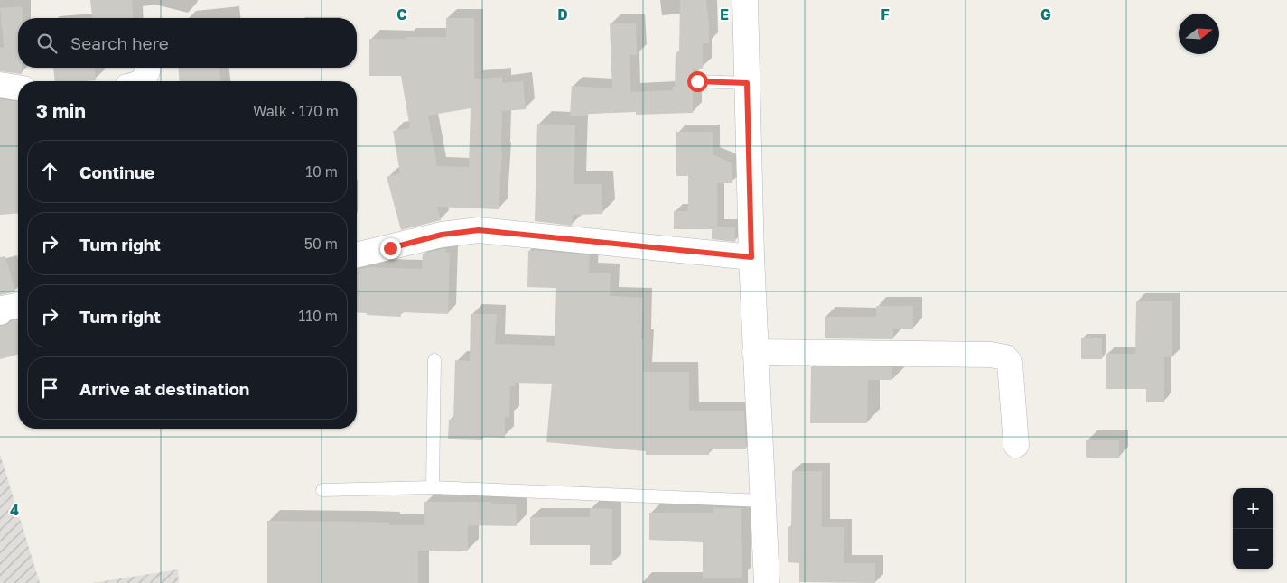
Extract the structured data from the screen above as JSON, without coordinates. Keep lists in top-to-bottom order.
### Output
{
  "north": "right",
  "page": {
    "search": "Search here",
    "heading": ["3 min", "Walk · 170 m"],
    "list": [
      ["Continue", "10 m"],
      ["Turn right", "50 m"],
      ["Turn right", "110 m"],
      "Arrive at destination"
    ],
    "map_buttons": ["+", "−"]
  },
  "grid": {
    "columns": [
      "C",
      "D",
      "E",
      "F",
      "G"
    ],
    "rows": ["4"]
  }
}
